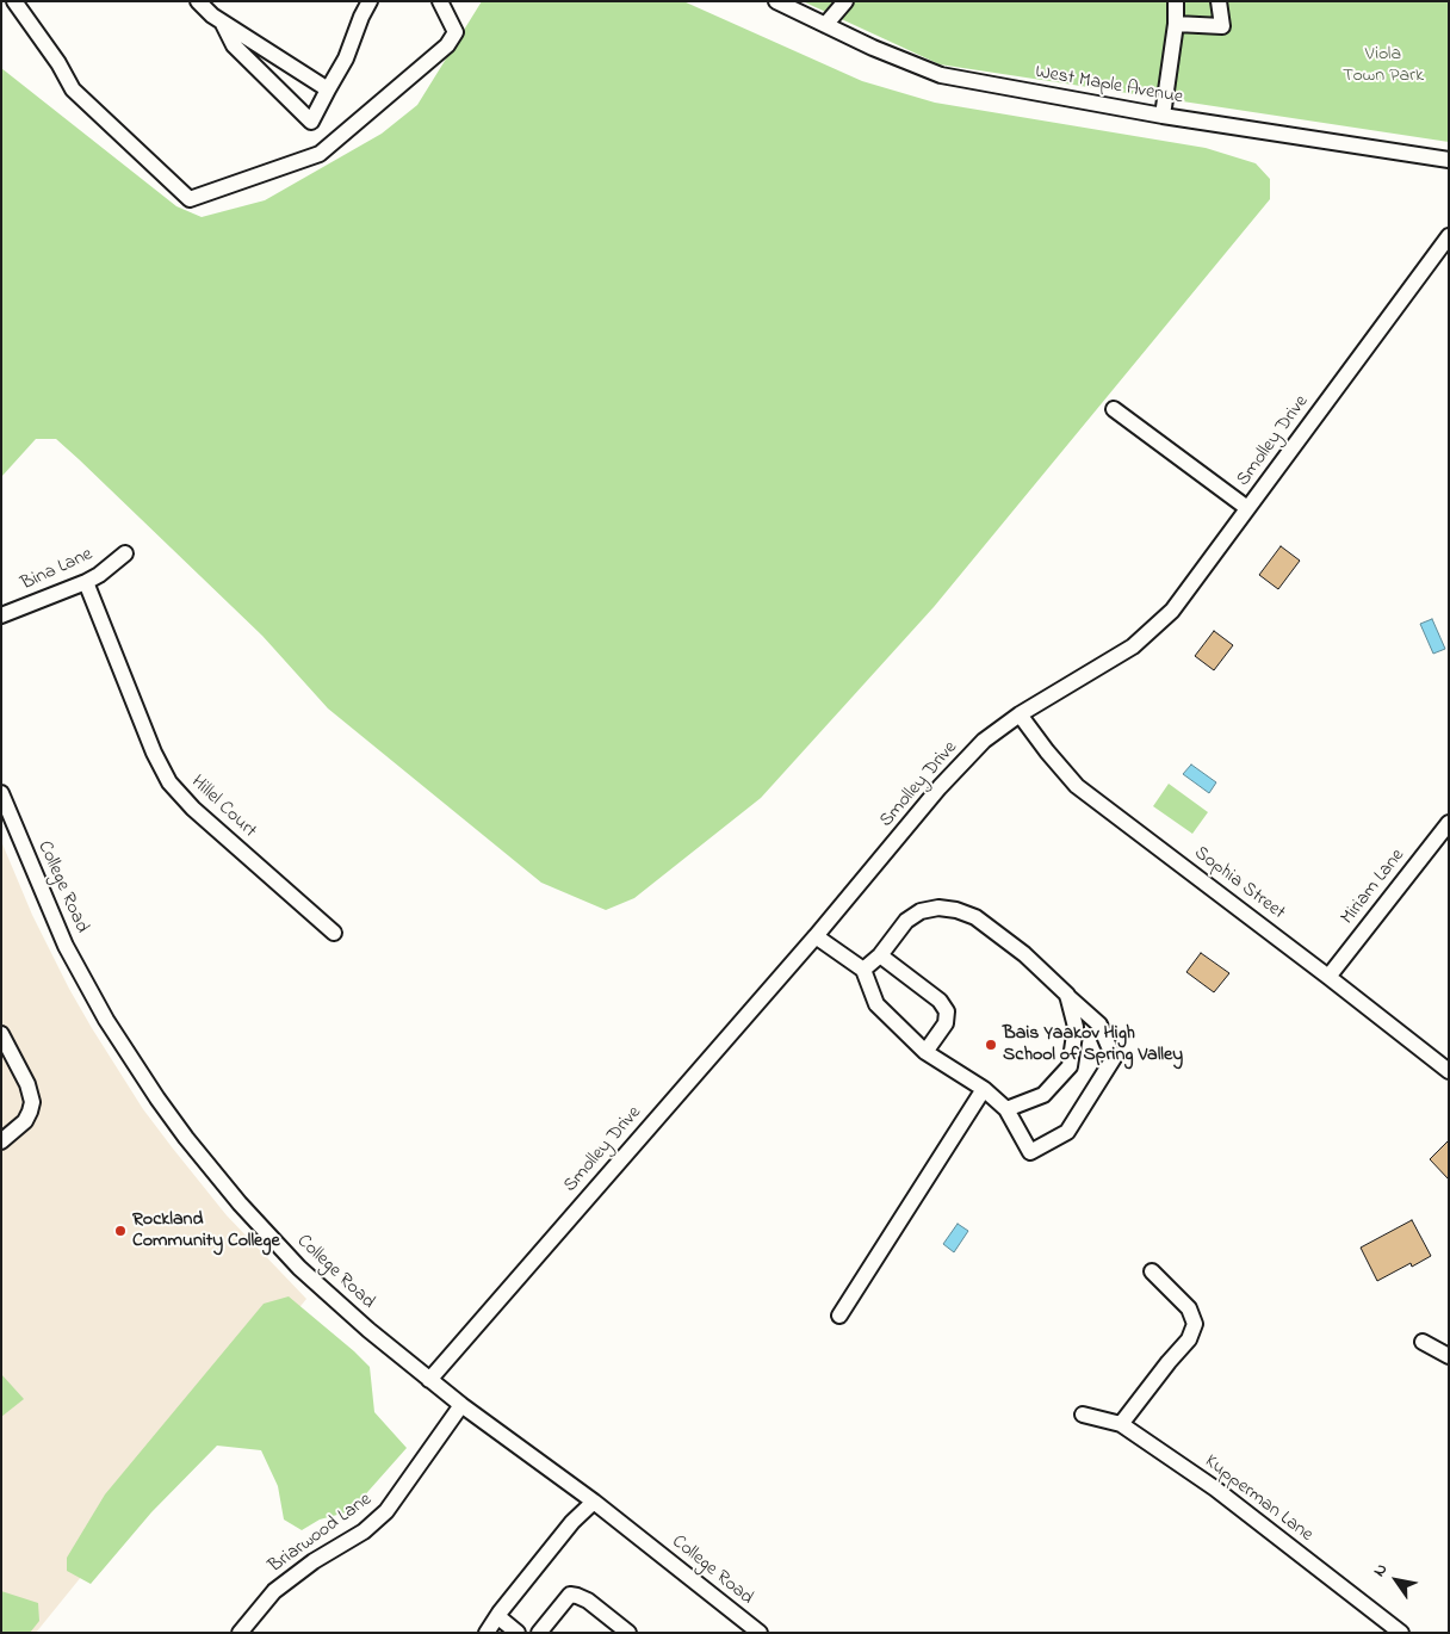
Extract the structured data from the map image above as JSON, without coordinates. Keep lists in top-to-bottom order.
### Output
{
  "streets": {
    "street": [
      "West Maple Avenue",
      "Smolley Drive",
      "Bina Lane",
      "Hillel Court",
      "Sophia Street",
      "College Road",
      "Miriam Lane",
      "Kupperman Lane",
      "Briarwood Lane"
    ]
  },
  "crossings": [
    ["Smolley Drive", "Sophia Street"],
    ["Smolley Drive", "College Road"],
    ["Bina Lane", "Hillel Court"],
    ["Sophia Street", "Miriam Lane"],
    ["College Road", "Briarwood Lane"]
  ],
  "parks": ["Viola Town Park"],
  "places": ["Bais Yaakov High School of Spring Valley", "Rockland Community College"],
  "north": "top left"
}
